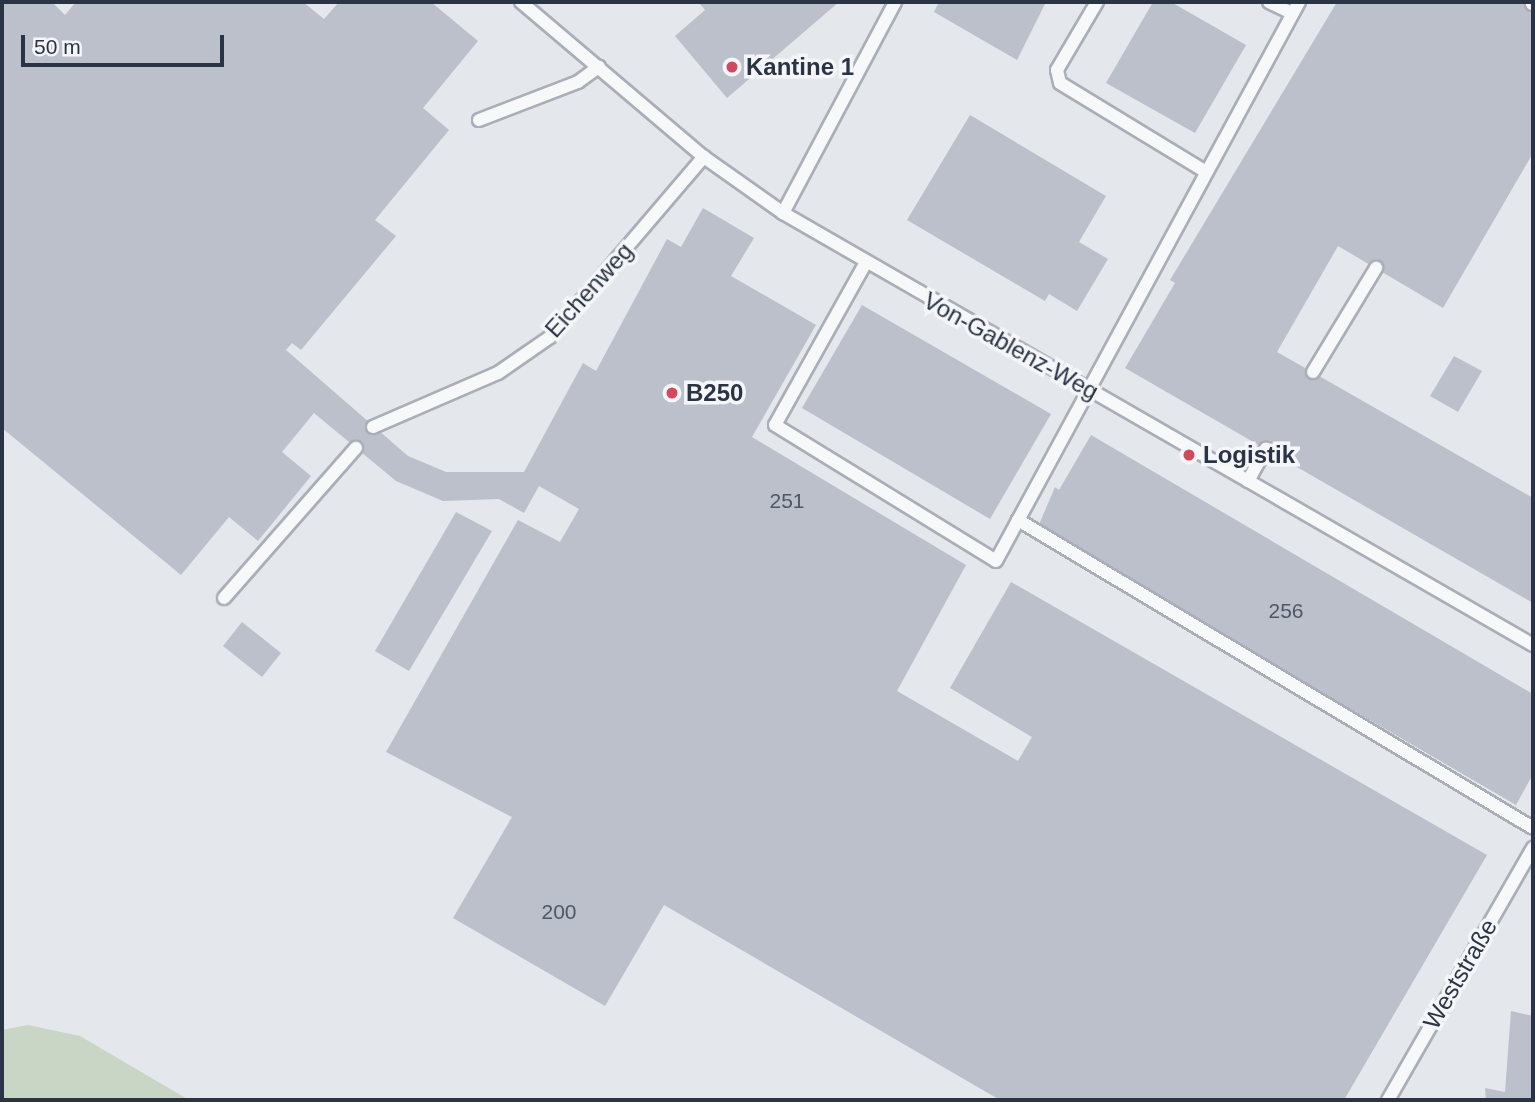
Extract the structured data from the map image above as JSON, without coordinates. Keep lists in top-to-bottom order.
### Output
{
  "streets": {
    "lane": ["Eichenweg", "Von-Gablenz-Weg", "Weststraße"]
  },
  "crossings": [
    ["Eichenweg", "Von-Gablenz-Weg"]
  ],
  "places": ["Kantine 1", "B250", "Logistik"],
  "house_numbers": ["251", "256", "200"],
  "scale_bar": "50 m"
}
